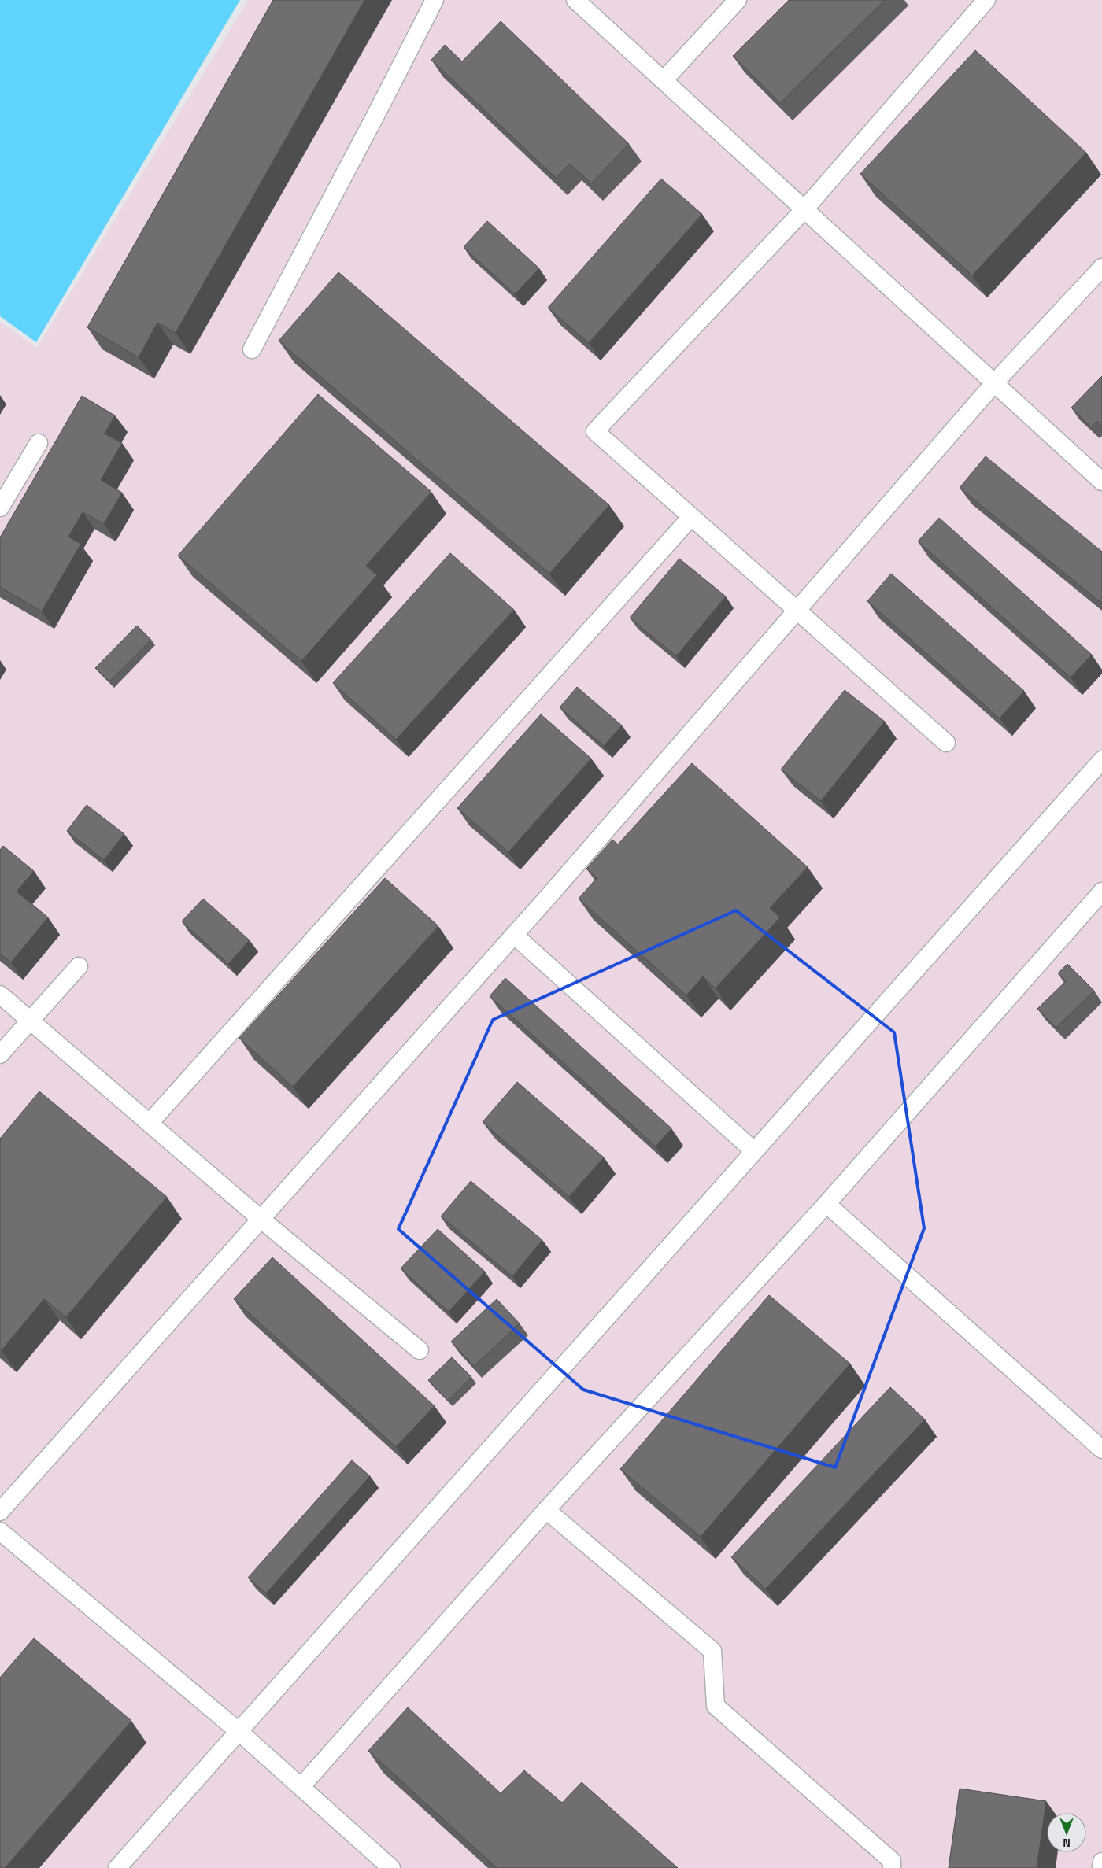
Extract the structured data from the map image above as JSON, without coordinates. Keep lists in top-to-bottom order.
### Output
{
  "north": "bottom"
}
